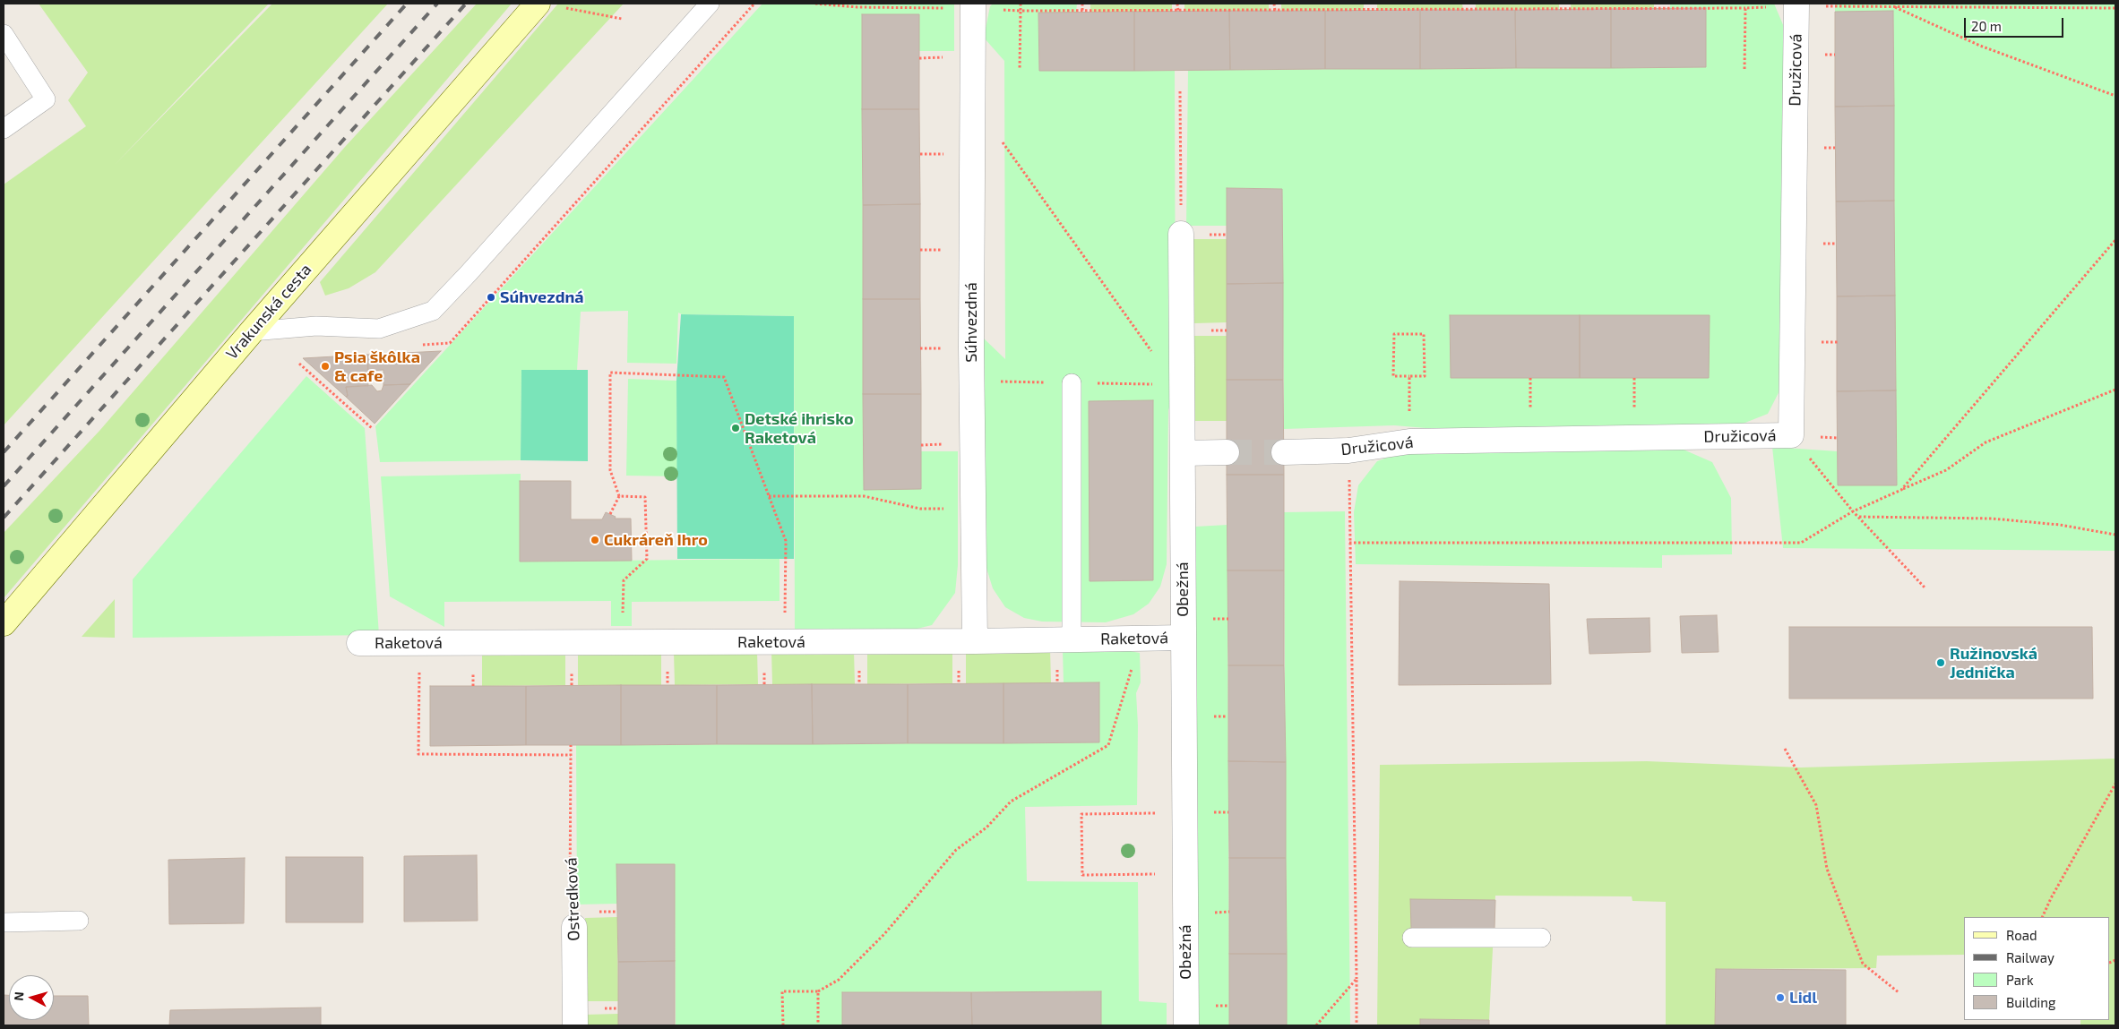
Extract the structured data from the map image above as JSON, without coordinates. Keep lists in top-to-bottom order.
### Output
{
  "streets": {
    "main road": ["Vrakunská cesta"],
    "street": [
      "Družicová",
      "Súhvezdná",
      "Obežná",
      "Raketová",
      "Ostredková"
    ]
  },
  "crossings": [
    ["Súhvezdná", "Raketová"],
    ["Obežná", "Raketová"]
  ],
  "places": [
    "Súhvezdná",
    "Psia škôlka & cafe",
    "Detské ihrisko Raketová",
    "Cukráreň Ihro",
    "Ružinovská Jednička",
    "Lidl"
  ],
  "legend": [
    "Road",
    "Railway",
    "Park",
    "Building"
  ],
  "scale_bar": "20 m",
  "north": "left"
}
